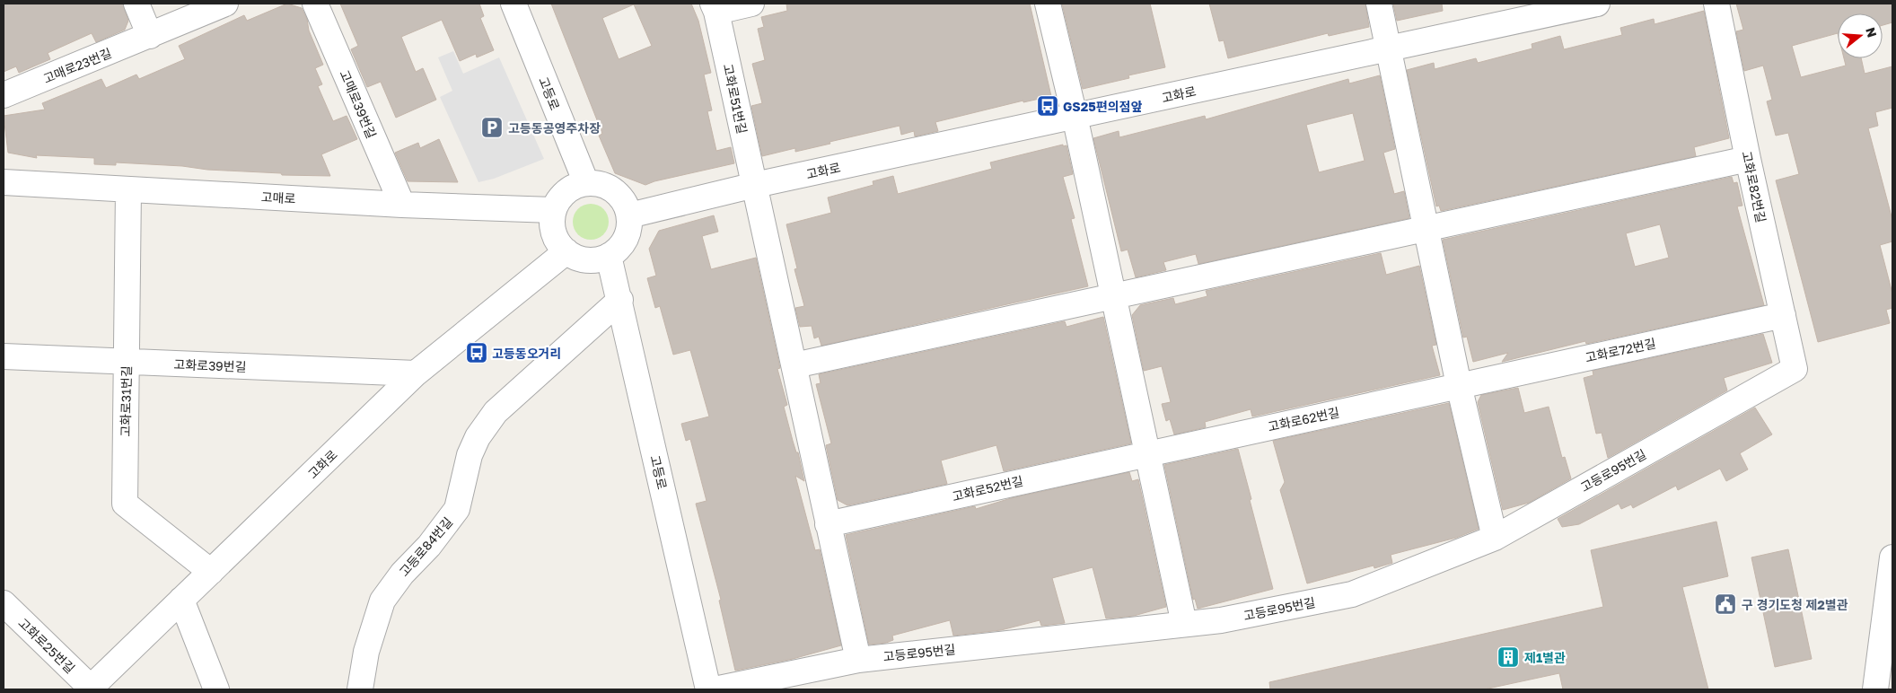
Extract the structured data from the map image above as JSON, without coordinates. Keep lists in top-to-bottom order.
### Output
{
  "streets": {
    "street": [
      "고매로23번길",
      "고등로",
      "고화로",
      "고화로51번길",
      "고매로39번길",
      "고화로82번길",
      "고매로",
      "고화로72번길",
      "고화로39번길",
      "고화로31번길",
      "고화로62번길",
      "고등로95번길",
      "고화로52번길",
      "고등로84번길",
      "고화로25번길"
    ]
  },
  "crossings": [
    ["고등로", "고화로"],
    ["고등로", "고매로"],
    ["고등로", "고등로84번길"],
    ["고화로", "고화로51번길"],
    ["고화로", "고매로"],
    ["고화로", "고화로39번길"],
    ["고화로", "고화로31번길"],
    ["고화로", "고화로25번길"],
    ["고매로39번길", "고매로"],
    ["고화로82번길", "고화로72번길"],
    ["고화로82번길", "고등로95번길"],
    ["고매로", "고화로31번길"],
    ["고화로72번길", "고화로62번길"],
    ["고화로39번길", "고화로31번길"],
    ["고화로62번길", "고화로52번길"]
  ],
  "places": {
    "bus stop": ["GS25편의점앞", "고등동오거리"],
    "parking": ["고등동공영주차장"],
    "public building": ["구 경기도청 제2별관"],
    "building": ["제1별관"]
  },
  "north": "right"
}
